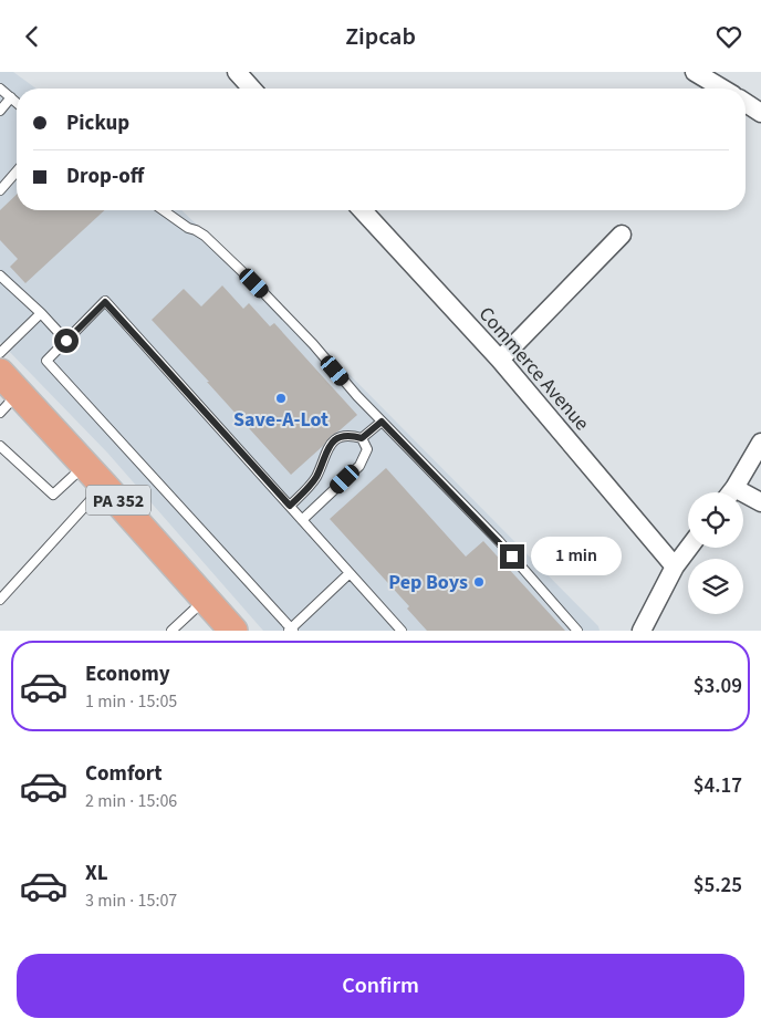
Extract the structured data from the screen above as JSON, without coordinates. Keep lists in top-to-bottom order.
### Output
{
  "streets": {
    "main road": ["PA 352"],
    "street": ["Commerce Avenue"]
  },
  "places": ["Save-A-Lot", "Pep Boys"],
  "page": {
    "header": "Zipcab",
    "banner": ["Pickup", "Drop-off"],
    "bubble": "1 min",
    "list": [
      {
        "name": "Economy",
        "note": "1 min · 15:05",
        "value": "$3.09"
      },
      {
        "name": "Comfort",
        "note": "2 min · 15:06",
        "value": "$4.17"
      },
      {
        "name": "XL",
        "note": "3 min · 15:07",
        "value": "$5.25"
      }
    ],
    "buttons": "Confirm"
  }
}
